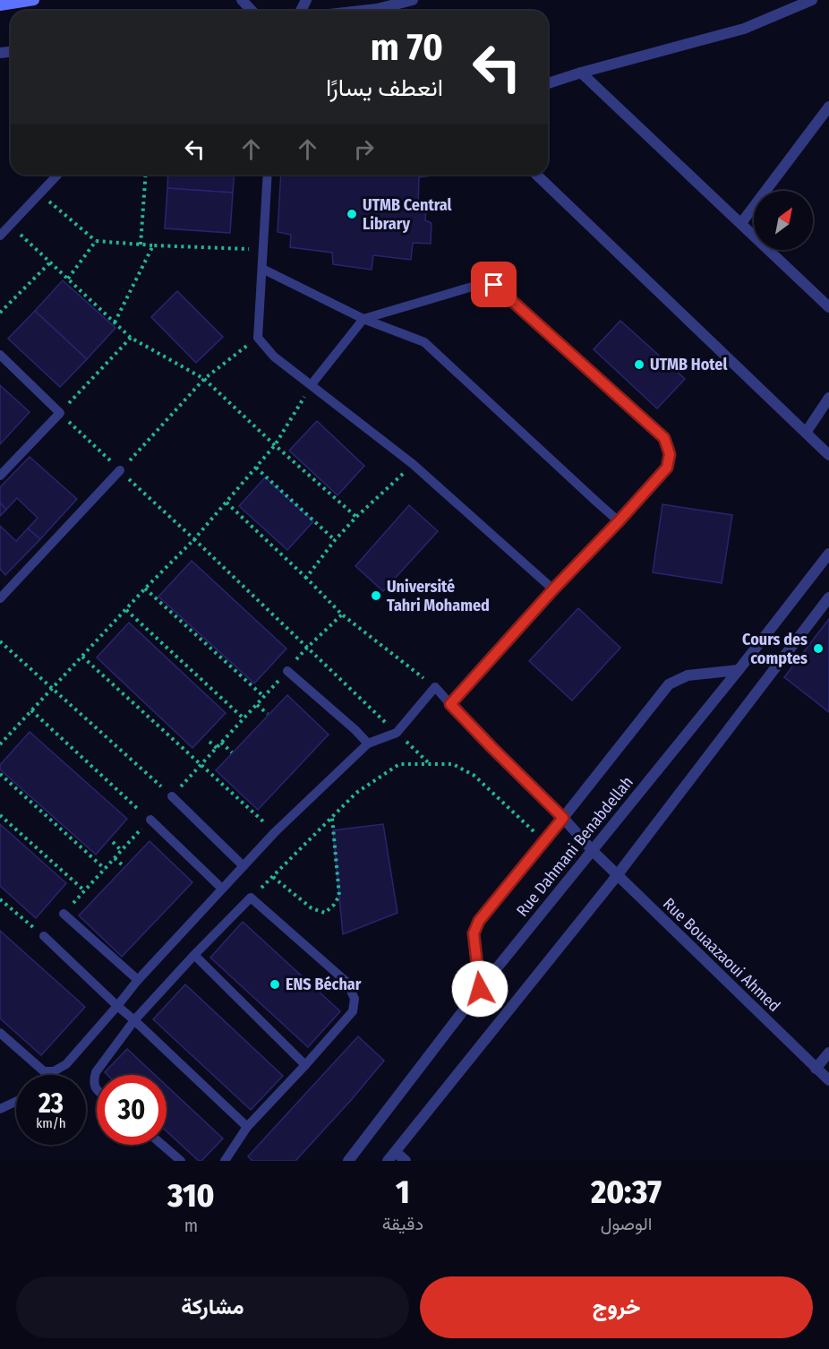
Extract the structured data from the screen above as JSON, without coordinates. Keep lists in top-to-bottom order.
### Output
{
  "streets": {
    "street": ["Rue Dahmani Benabdellah", "Rue Bouaazaoui Ahmed"]
  },
  "crossings": [
    ["Rue Dahmani Benabdellah", "Rue Bouaazaoui Ahmed"]
  ],
  "places": [
    "UTMB Central Library",
    "UTMB Hotel",
    "Université Tahri Mohamed",
    "Cours des comptes",
    "ENS Béchar"
  ],
  "north": "top right",
  "page": {
    "turn": ["70 m", "انعطف يسارًا"],
    "speed": "23 km/h",
    "limit": "30",
    "eta": [
      "20:37",
      "الوصول",
      "1",
      "دقيقة",
      "310",
      "m"
    ],
    "buttons": ["خروج", "مشاركة"]
  }
}
